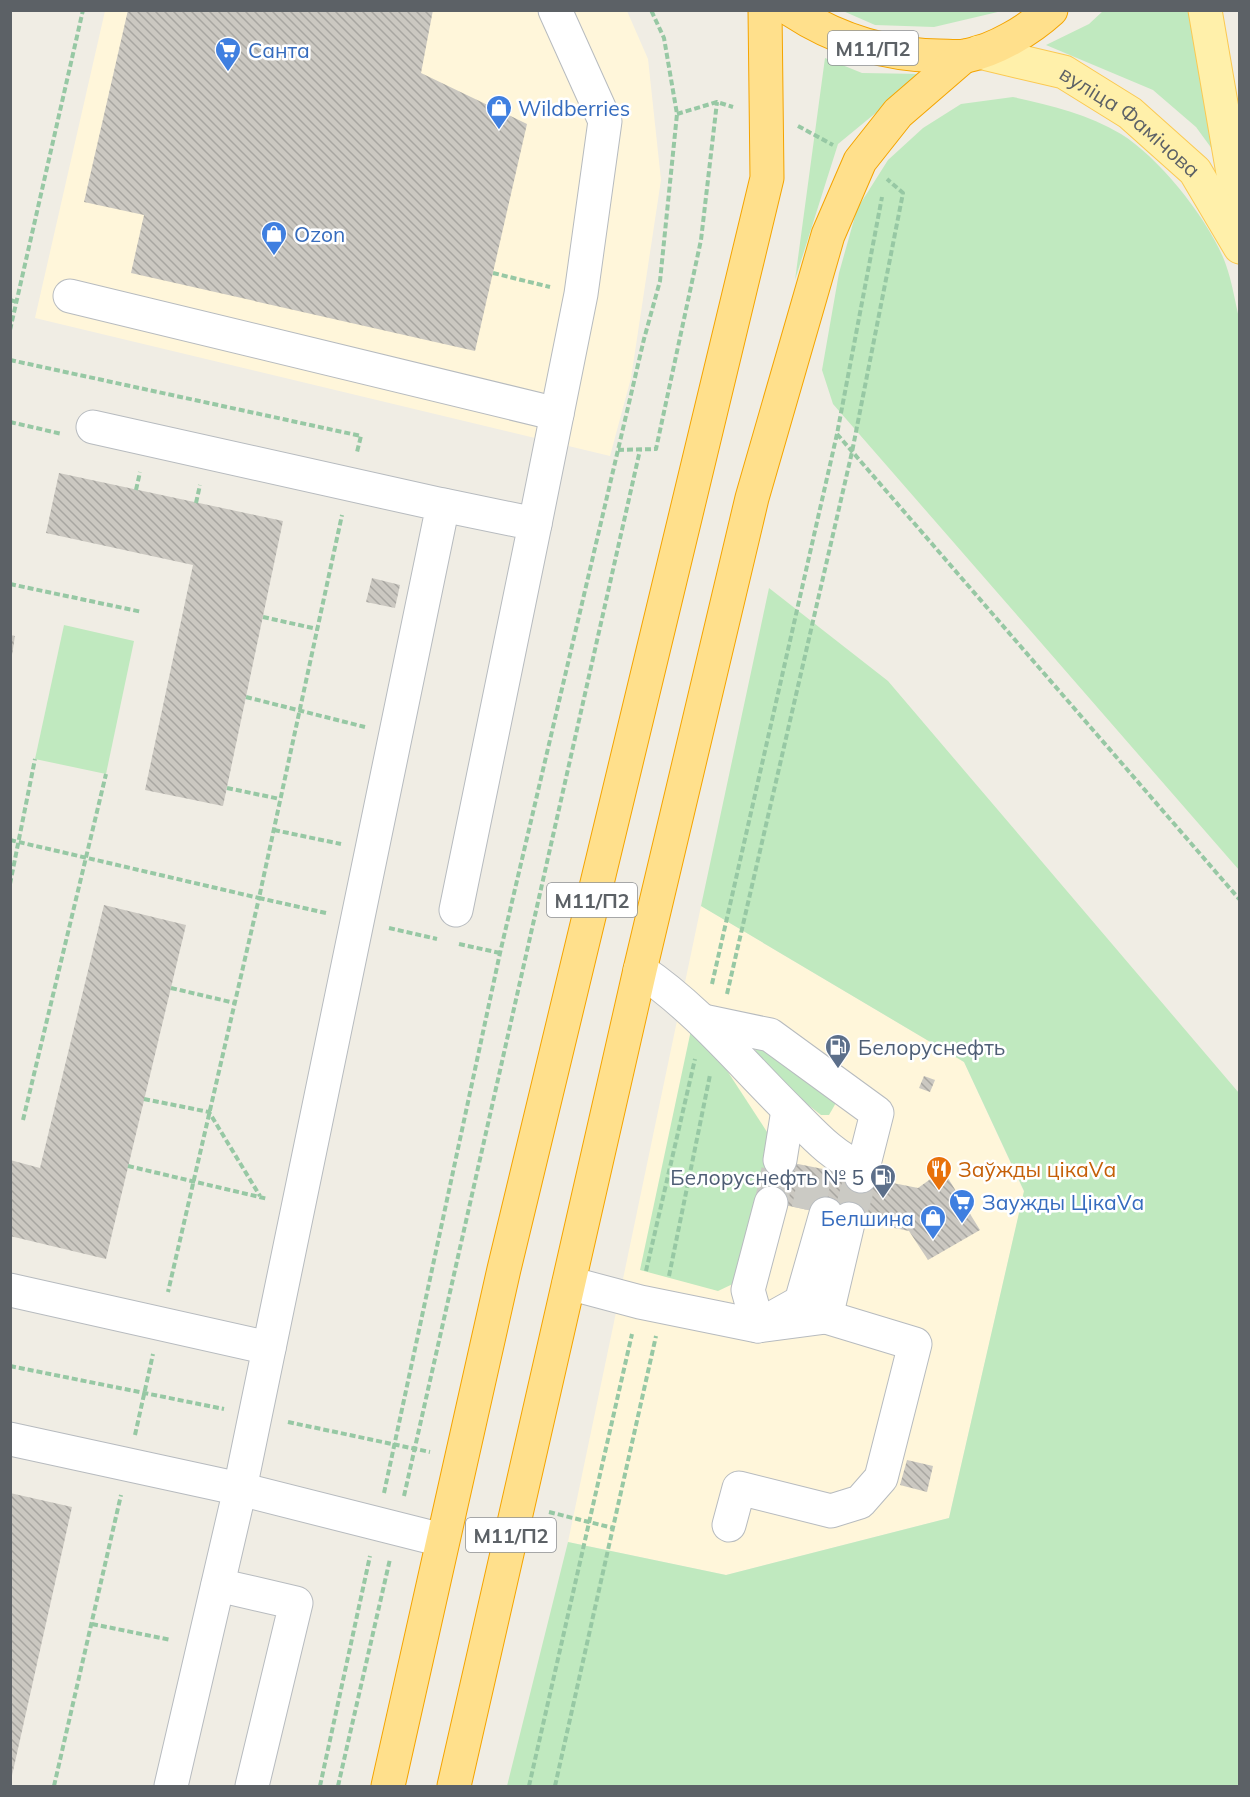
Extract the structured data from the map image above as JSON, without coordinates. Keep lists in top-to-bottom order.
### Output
{
  "streets": {
    "highway": ["М11/П2"],
    "main road": ["вуліца Фамічова"]
  },
  "crossings": [
    ["М11/П2", "вуліца Фамічова"]
  ],
  "places": {
    "supermarket": ["Санта", "Заужды ЦікаVа"],
    "shop": ["Wildberries", "Ozon", "Белшина"],
    "fuel station": ["Белоруснефть", "Белоруснефть № 5"],
    "restaurant": ["Заўжды цікаVа"]
  }
}
